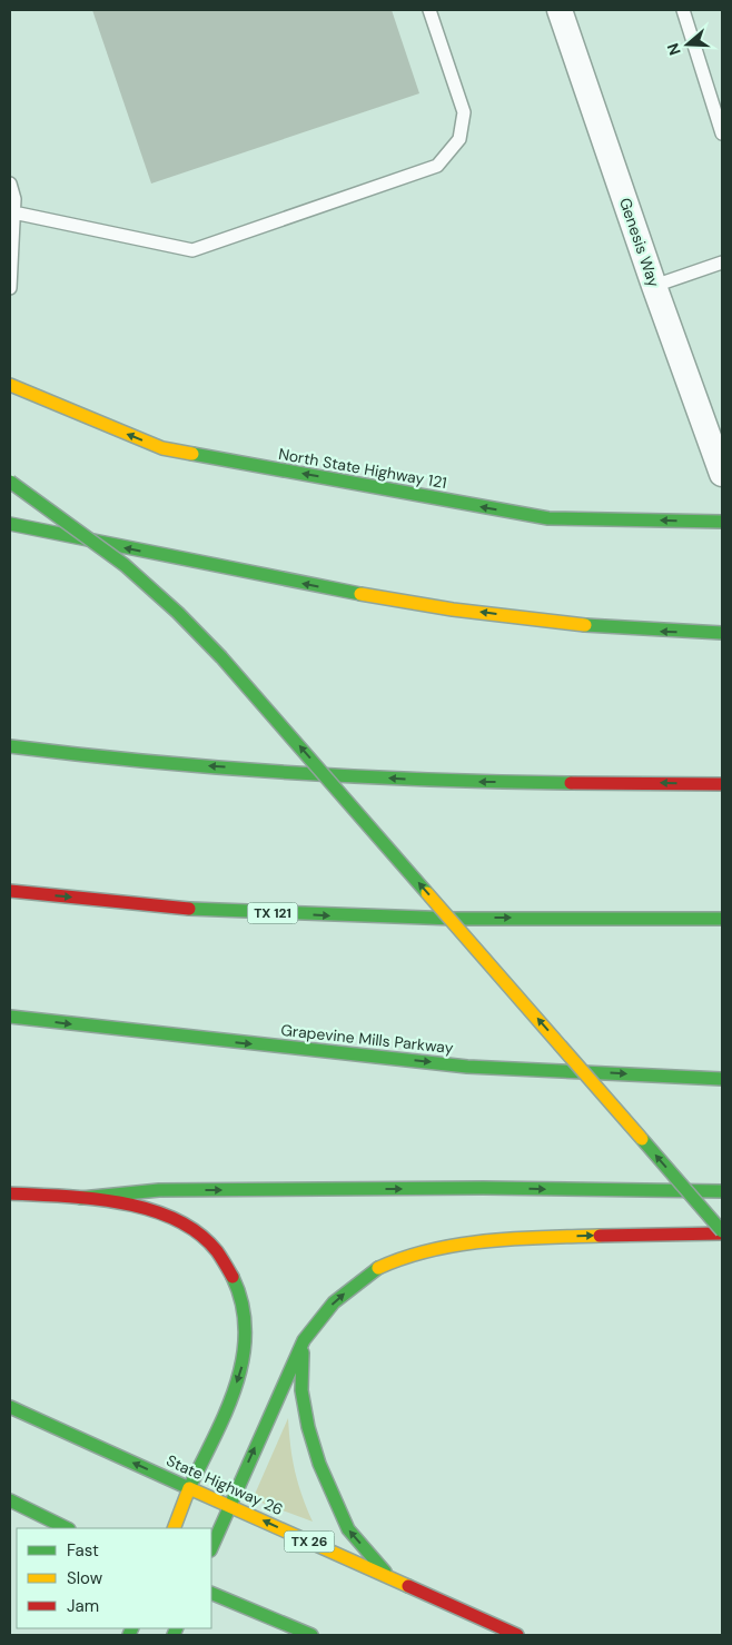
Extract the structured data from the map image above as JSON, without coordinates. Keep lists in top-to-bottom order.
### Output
{
  "streets": {
    "main road": [
      "North State Highway 121",
      "TX 121",
      "Grapevine Mills Parkway",
      "State Highway 26",
      "TX 26"
    ],
    "street": ["Genesis Way"]
  },
  "one_way": ["Grapevine Mills Parkway"],
  "legend": ["Fast", "Slow", "Jam"],
  "north": "left"
}
